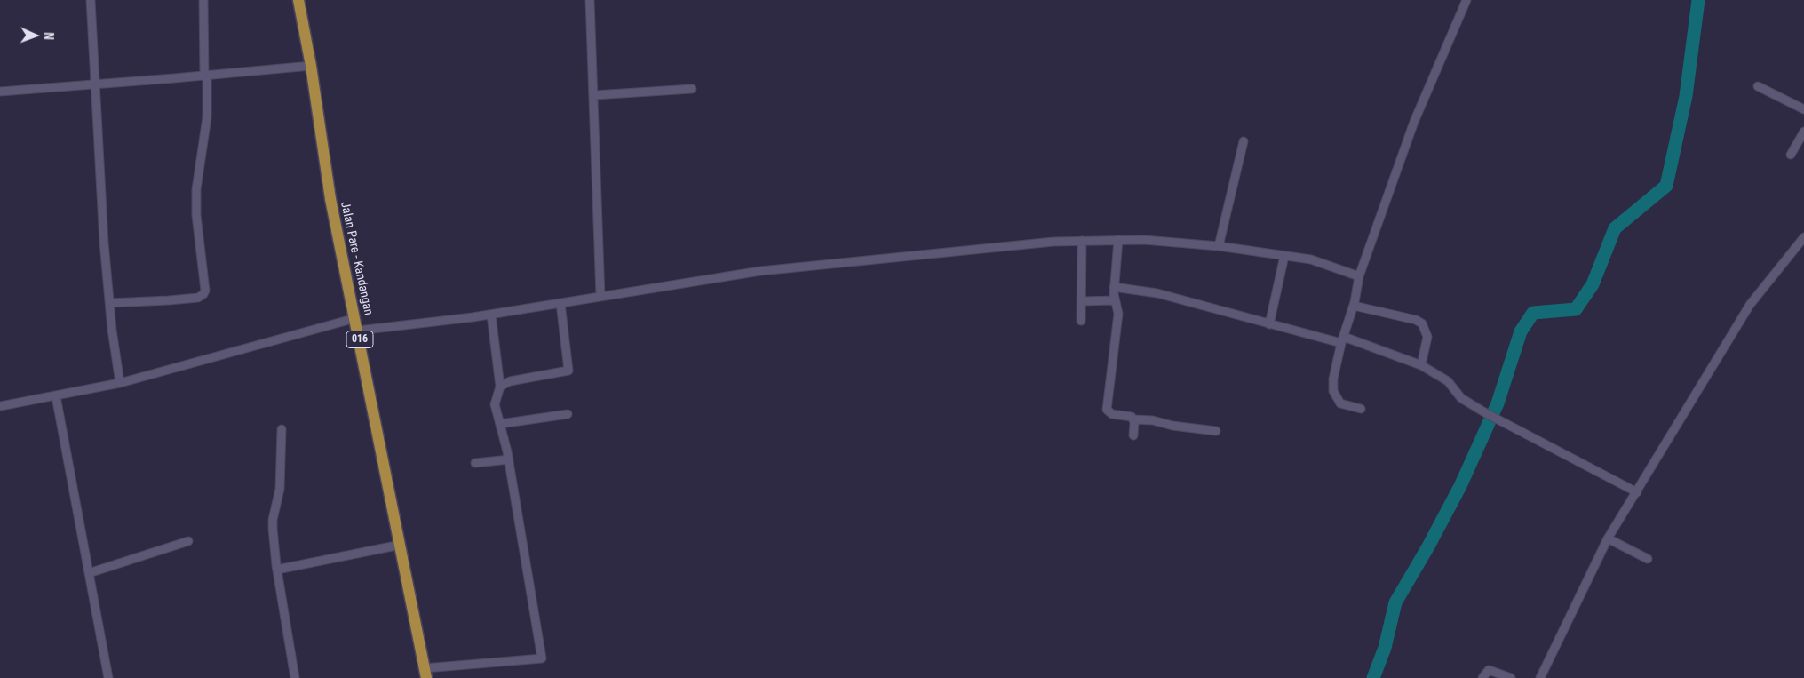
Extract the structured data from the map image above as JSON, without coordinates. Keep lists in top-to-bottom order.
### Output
{
  "streets": {
    "main road": ["Jalan Pare - Kandangan", "016"]
  },
  "north": "right"
}
